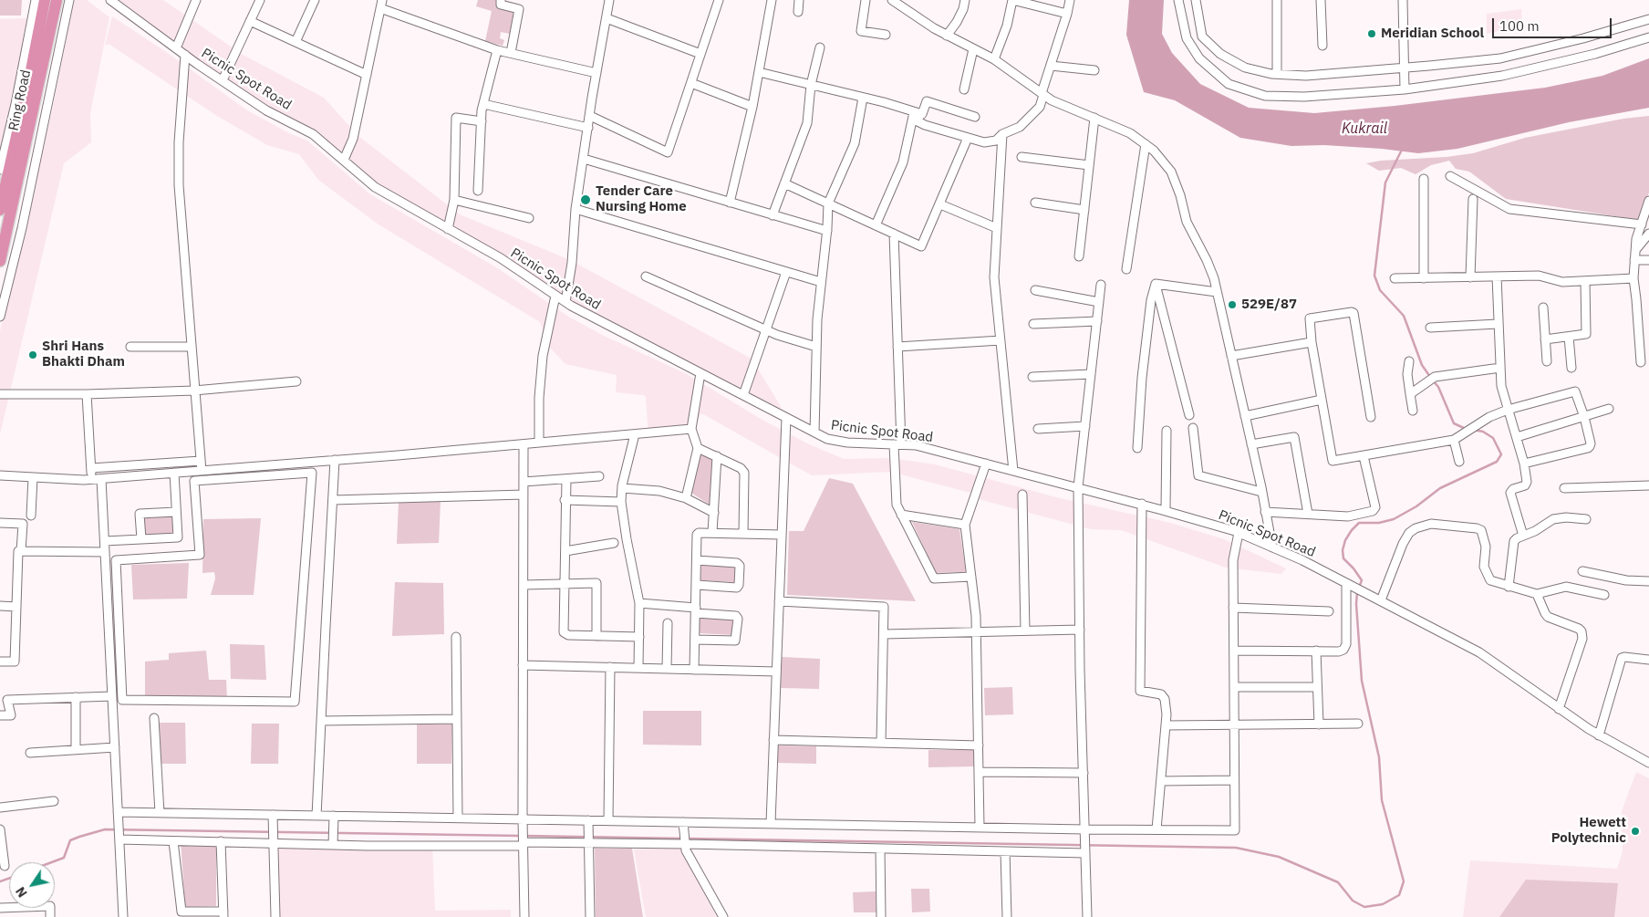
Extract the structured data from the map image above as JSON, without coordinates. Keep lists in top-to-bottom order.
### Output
{
  "streets": {
    "highway": ["Ring Road"],
    "street": ["Picnic Spot Road"]
  },
  "water": ["Kukrail"],
  "places": [
    "Meridian School",
    "Tender Care Nursing Home",
    "529E/87",
    "Shri Hans Bhakti Dham",
    "Hewett Polytechnic"
  ],
  "scale_bar": "100 m",
  "north": "bottom left"
}
